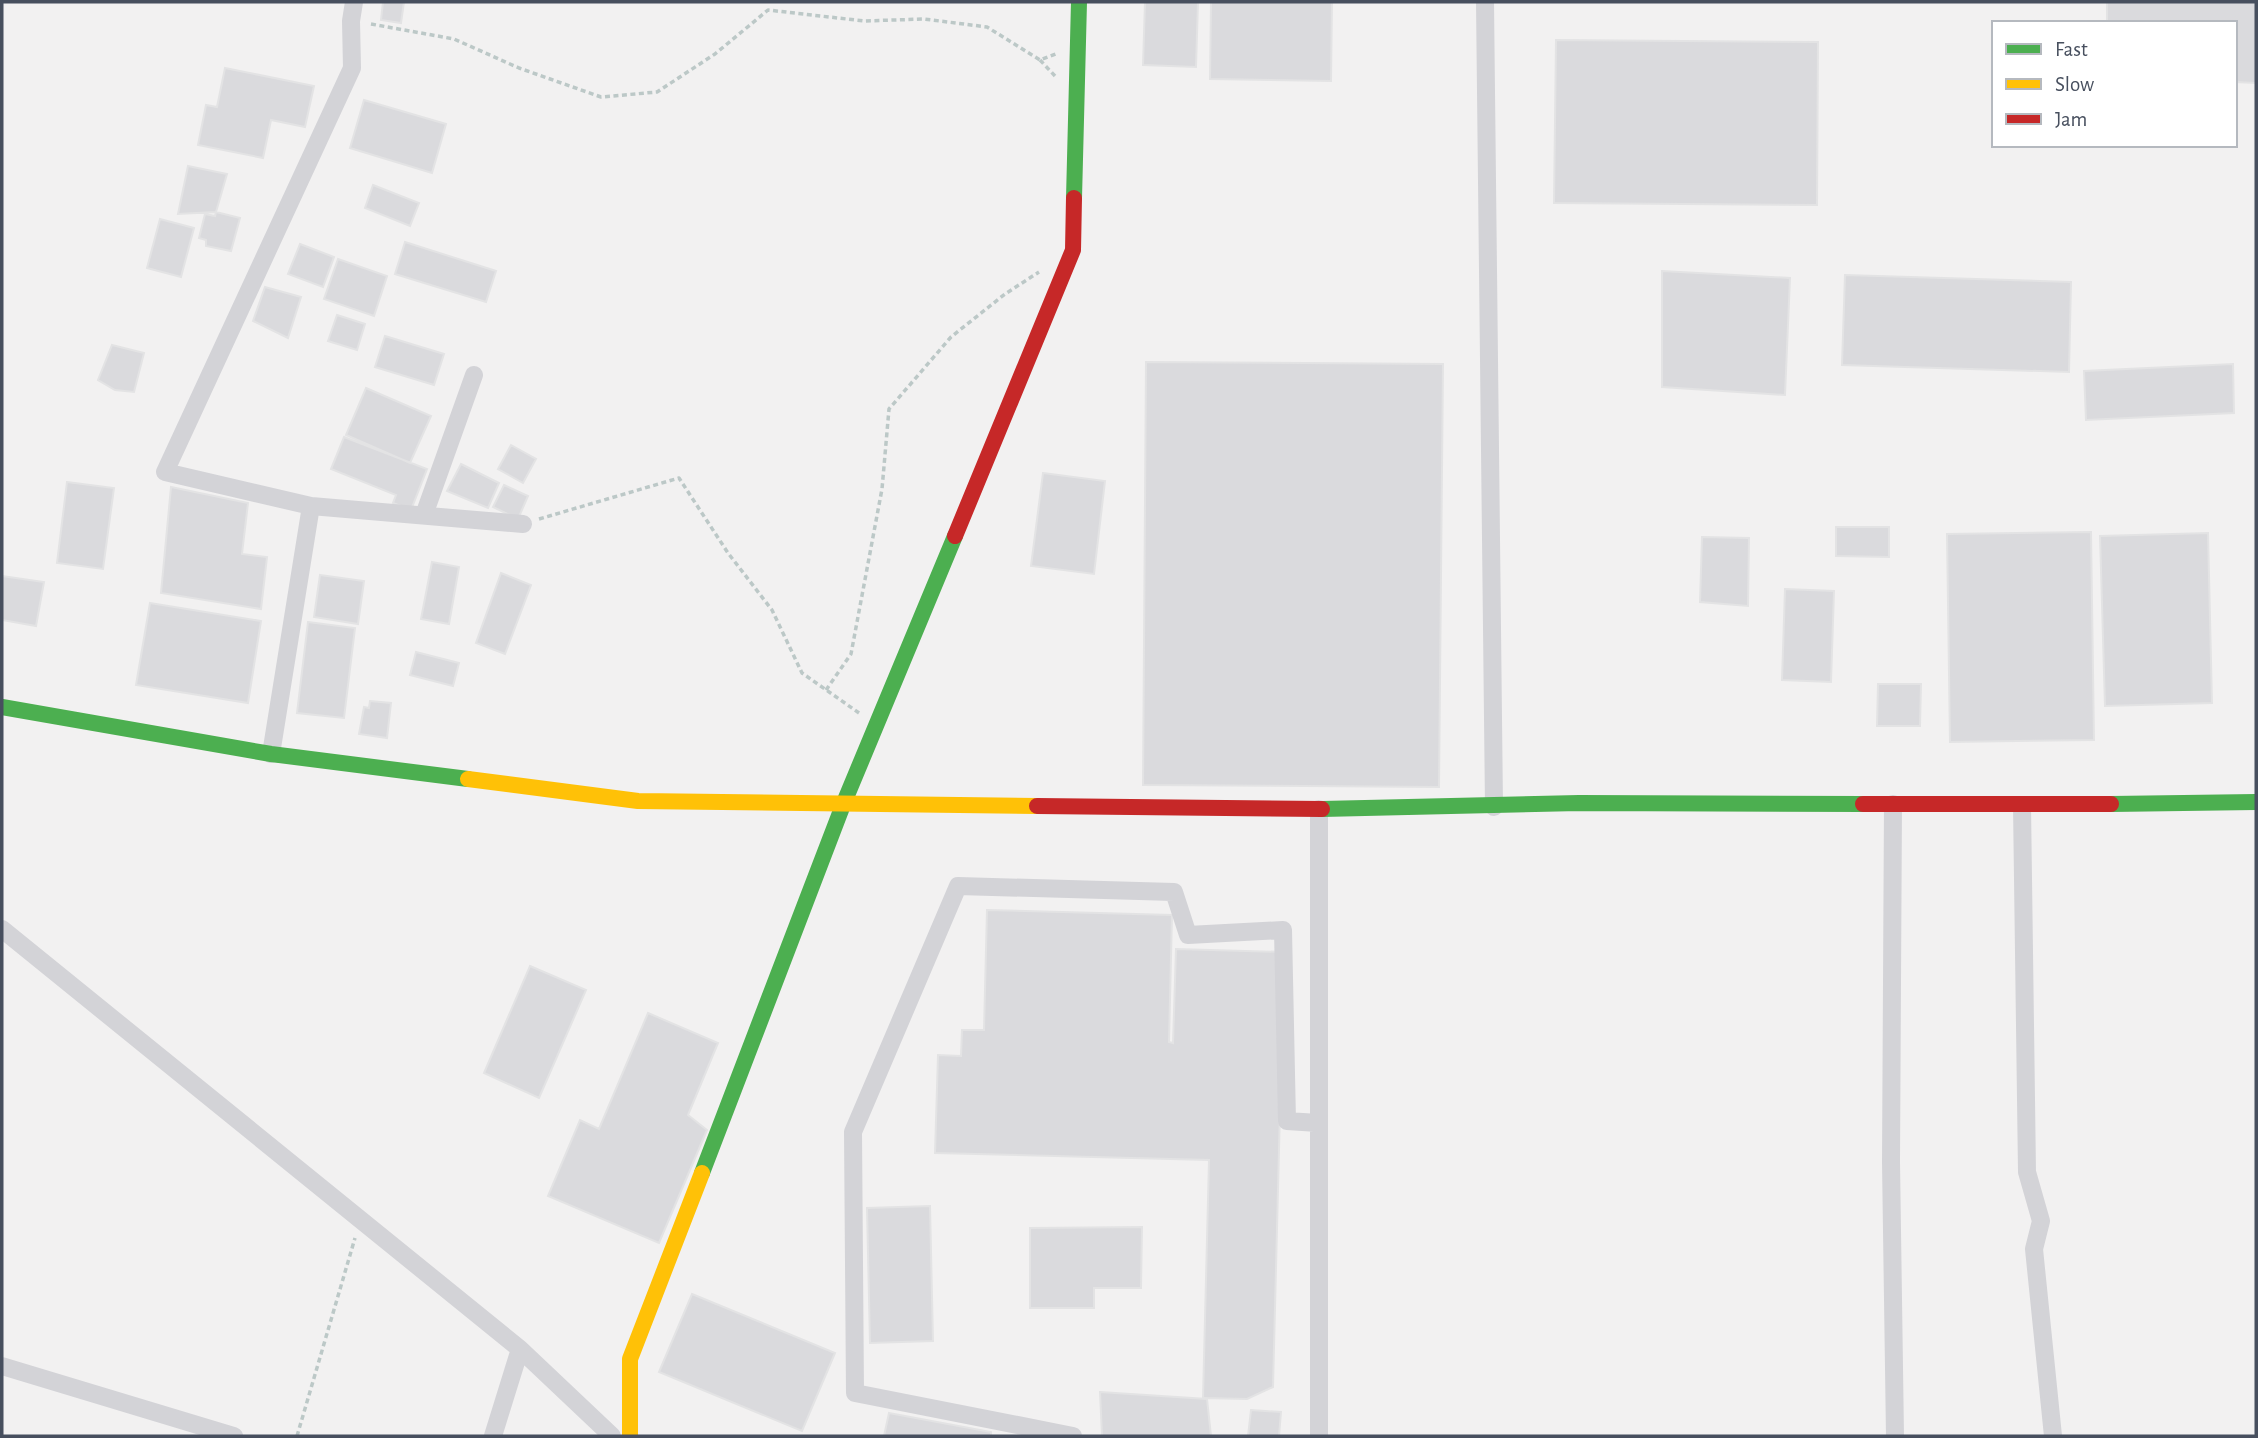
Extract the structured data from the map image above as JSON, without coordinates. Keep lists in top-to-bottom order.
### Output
{
  "legend": ["Fast", "Slow", "Jam"]
}
